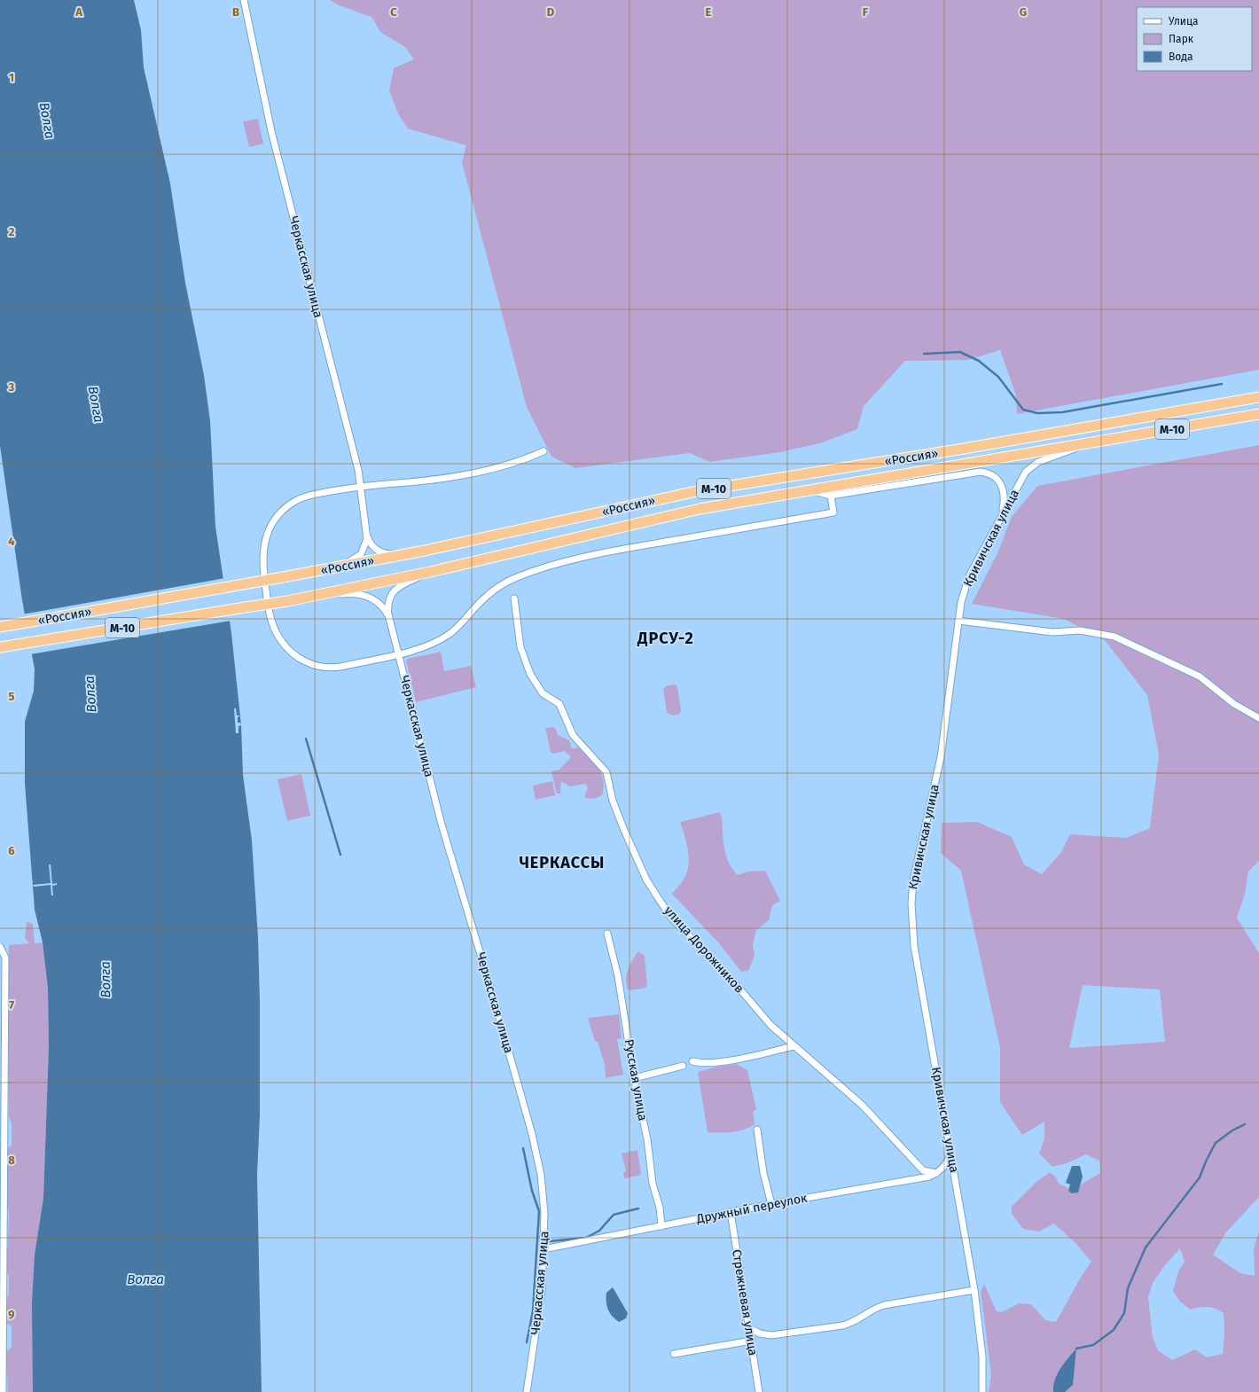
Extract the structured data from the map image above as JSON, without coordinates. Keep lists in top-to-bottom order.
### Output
{
  "streets": {
    "highway": ["М-10", "«Россия»"],
    "street": [
      "Черкасская улица",
      "Кривичская улица",
      "улица Дорожников",
      "Русская улица",
      "Дружный переулок",
      "Стрежневая улица"
    ]
  },
  "crossings": [
    ["Черкасская улица", "«Россия»"],
    ["Черкасская улица", "Дружный переулок"],
    ["«Россия»", "Кривичская улица"],
    ["улица Дорожников", "Дружный переулок"],
    ["Русская улица", "Дружный переулок"],
    ["Дружный переулок", "Стрежневая улица"]
  ],
  "districts": ["ДРСУ-2", "ЧЕРКАССЫ"],
  "water": ["Волга"],
  "legend": ["Улица", "Парк", "Вода"],
  "grid": {
    "columns": [
      "A",
      "B",
      "C",
      "D",
      "E",
      "F",
      "G"
    ],
    "rows": [
      "1",
      "2",
      "3",
      "4",
      "5",
      "6",
      "7",
      "8",
      "9"
    ]
  }
}
